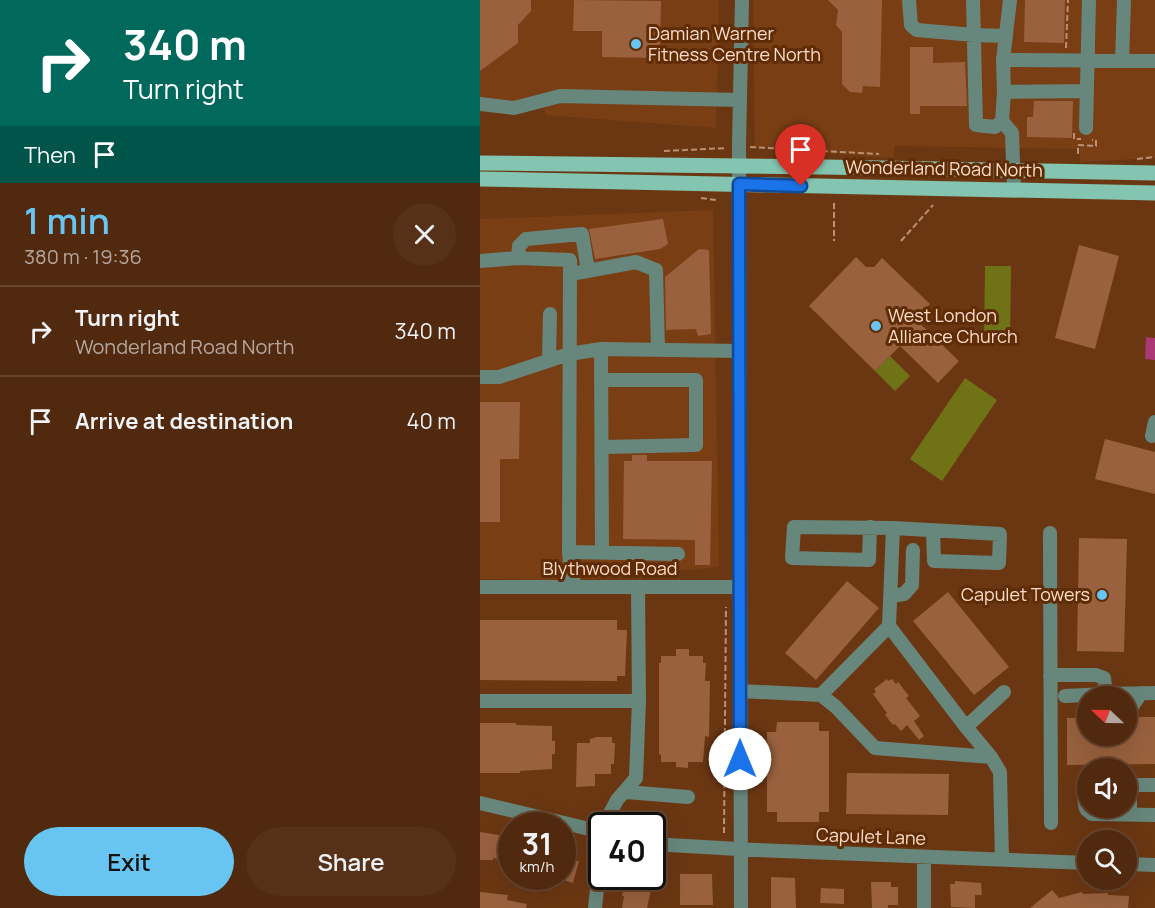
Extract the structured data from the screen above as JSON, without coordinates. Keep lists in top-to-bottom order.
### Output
{
  "streets": {
    "main road": ["Wonderland Road North"],
    "street": ["Blythwood Road", "Capulet Lane"]
  },
  "places": ["Damian Warner Fitness Centre North", "West London Alliance Church", "Capulet Towers"],
  "north": "left",
  "page": {
    "turn": ["340 m", "Turn right"],
    "then": "Then",
    "heading": ["1 min", "380 m · 19:36"],
    "list": [
      {
        "name": "Turn right",
        "note": "Wonderland Road North",
        "value": "340 m"
      },
      {
        "name": "Arrive at destination",
        "value": "40 m"
      }
    ],
    "speed": "31 km/h",
    "limit": "40",
    "buttons": ["Exit", "Share"]
  }
}
